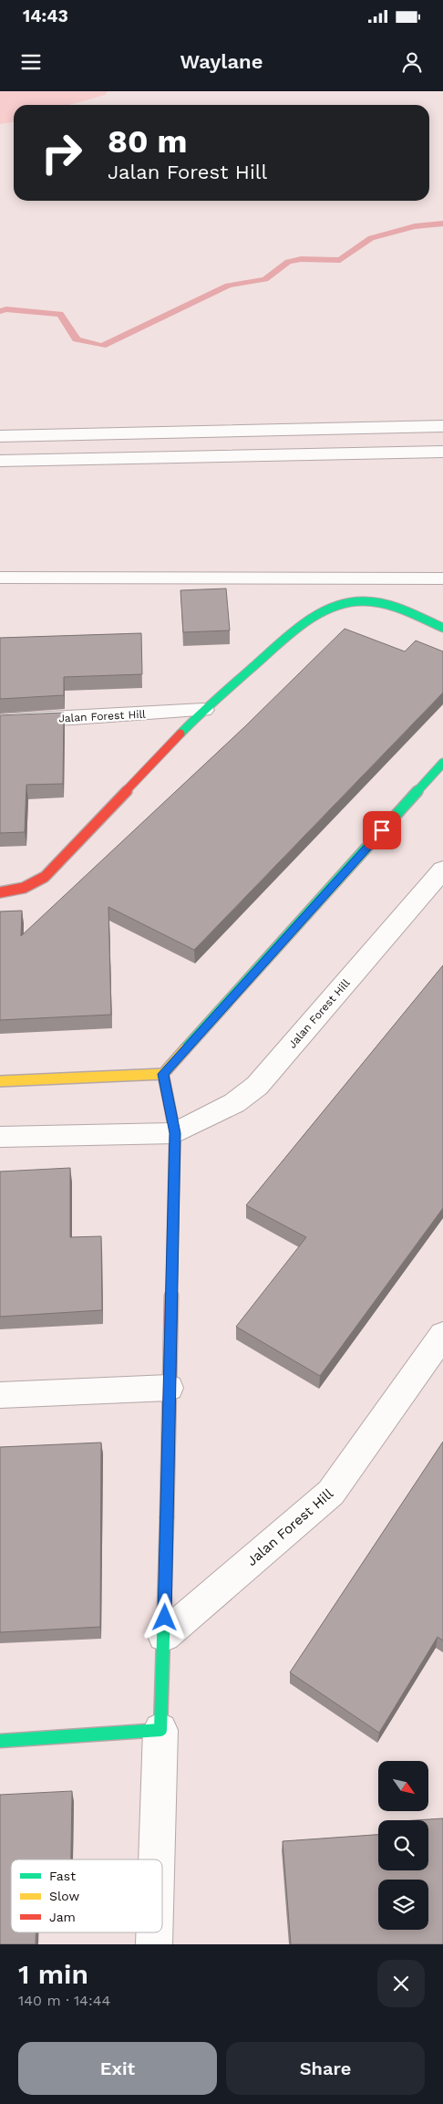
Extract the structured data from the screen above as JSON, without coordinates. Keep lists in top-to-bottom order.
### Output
{
  "streets": {
    "street": ["Jalan Forest Hill"]
  },
  "legend": ["Fast", "Slow", "Jam"],
  "north": "bottom right",
  "page": {
    "status": "14:43",
    "header": "Waylane",
    "turn": ["80 m", "Jalan Forest Hill"],
    "heading": ["1 min", "140 m · 14:44"],
    "buttons": ["Exit", "Share"]
  }
}
